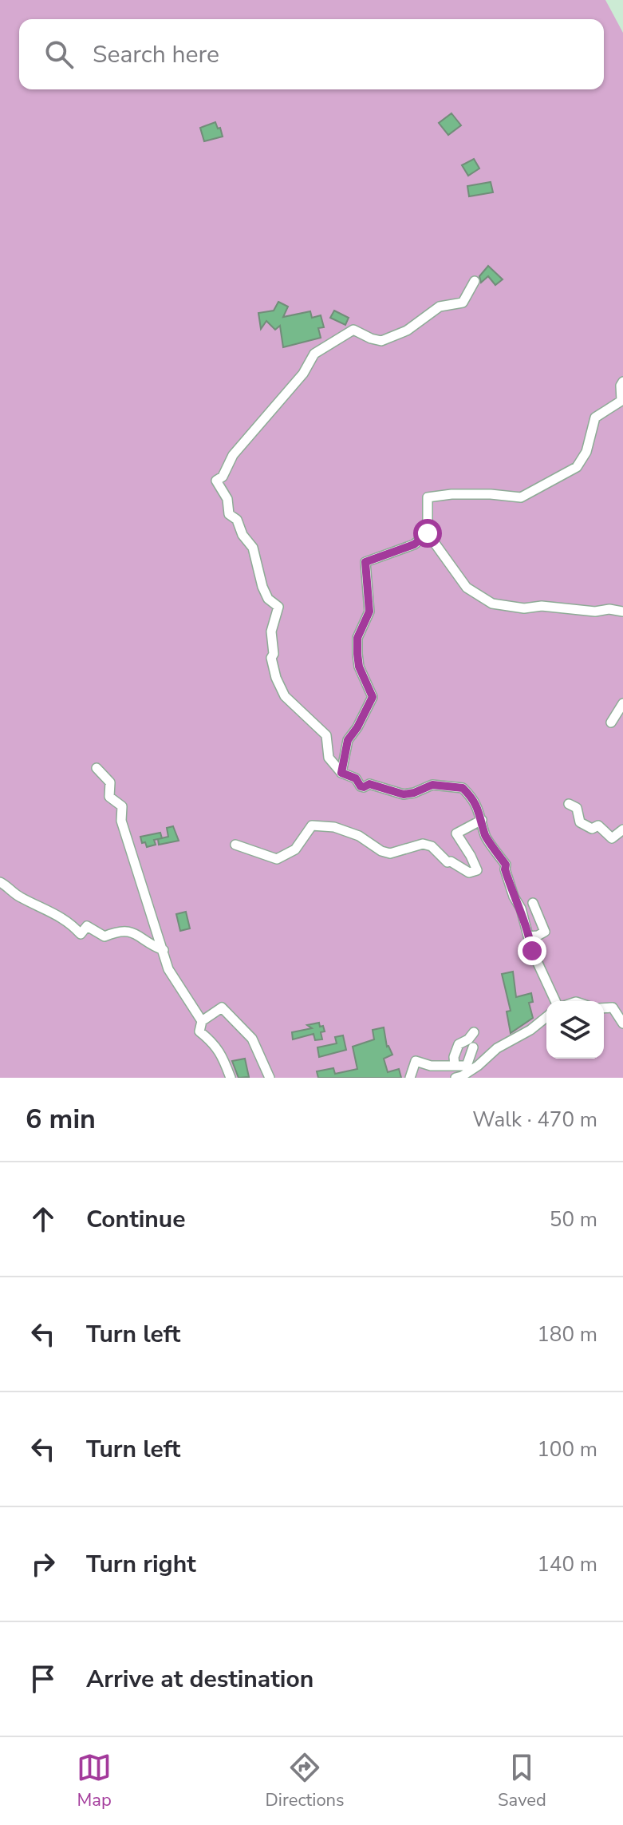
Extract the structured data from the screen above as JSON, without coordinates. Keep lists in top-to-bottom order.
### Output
{
  "page": {
    "search": "Search here",
    "heading": ["6 min", "Walk · 470 m"],
    "list": [
      ["Continue", "50 m"],
      ["Turn left", "180 m"],
      ["Turn left", "100 m"],
      ["Turn right", "140 m"],
      "Arrive at destination"
    ],
    "nav": ["Map", "Directions", "Saved"]
  }
}
